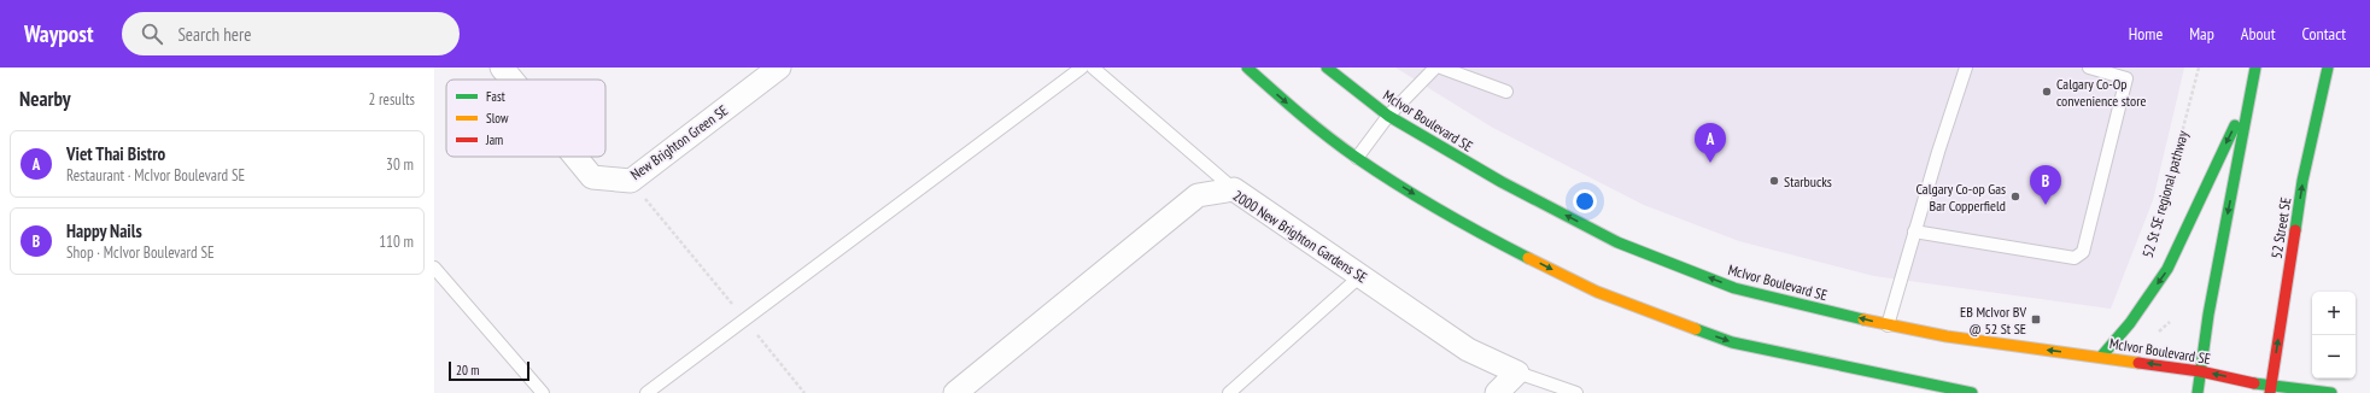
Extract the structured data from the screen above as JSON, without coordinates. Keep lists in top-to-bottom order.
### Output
{
  "streets": {
    "main road": ["McIvor Boulevard SE", "52 Street SE"],
    "street": ["New Brighton Green SE", "2000 New Brighton Gardens SE"],
    "path": ["52 St SE regional pathway"]
  },
  "crossings": [
    ["McIvor Boulevard SE", "52 Street SE"]
  ],
  "places": {
    "other": ["Calgary Co-Op convenience store", "Starbucks", "Calgary Co-op Gas Bar Copperfield"],
    "transit": ["EB McIvor BV @ 52 St SE"]
  },
  "legend": ["Fast", "Slow", "Jam"],
  "scale_bar": "20 m",
  "page": {
    "header": "Waypost",
    "search": "Search here",
    "nav": [
      "Home",
      "Map",
      "About",
      "Contact"
    ],
    "heading": ["Nearby", "2 results"],
    "pins": ["A", "B"],
    "list": [
      {
        "mark": "A",
        "name": "Viet Thai Bistro",
        "note": "Restaurant · McIvor Boulevard SE",
        "value": "30 m"
      },
      {
        "mark": "B",
        "name": "Happy Nails",
        "note": "Shop · McIvor Boulevard SE",
        "value": "110 m"
      }
    ],
    "map_buttons": ["+", "−"],
    "scale": "20 m"
  }
}
